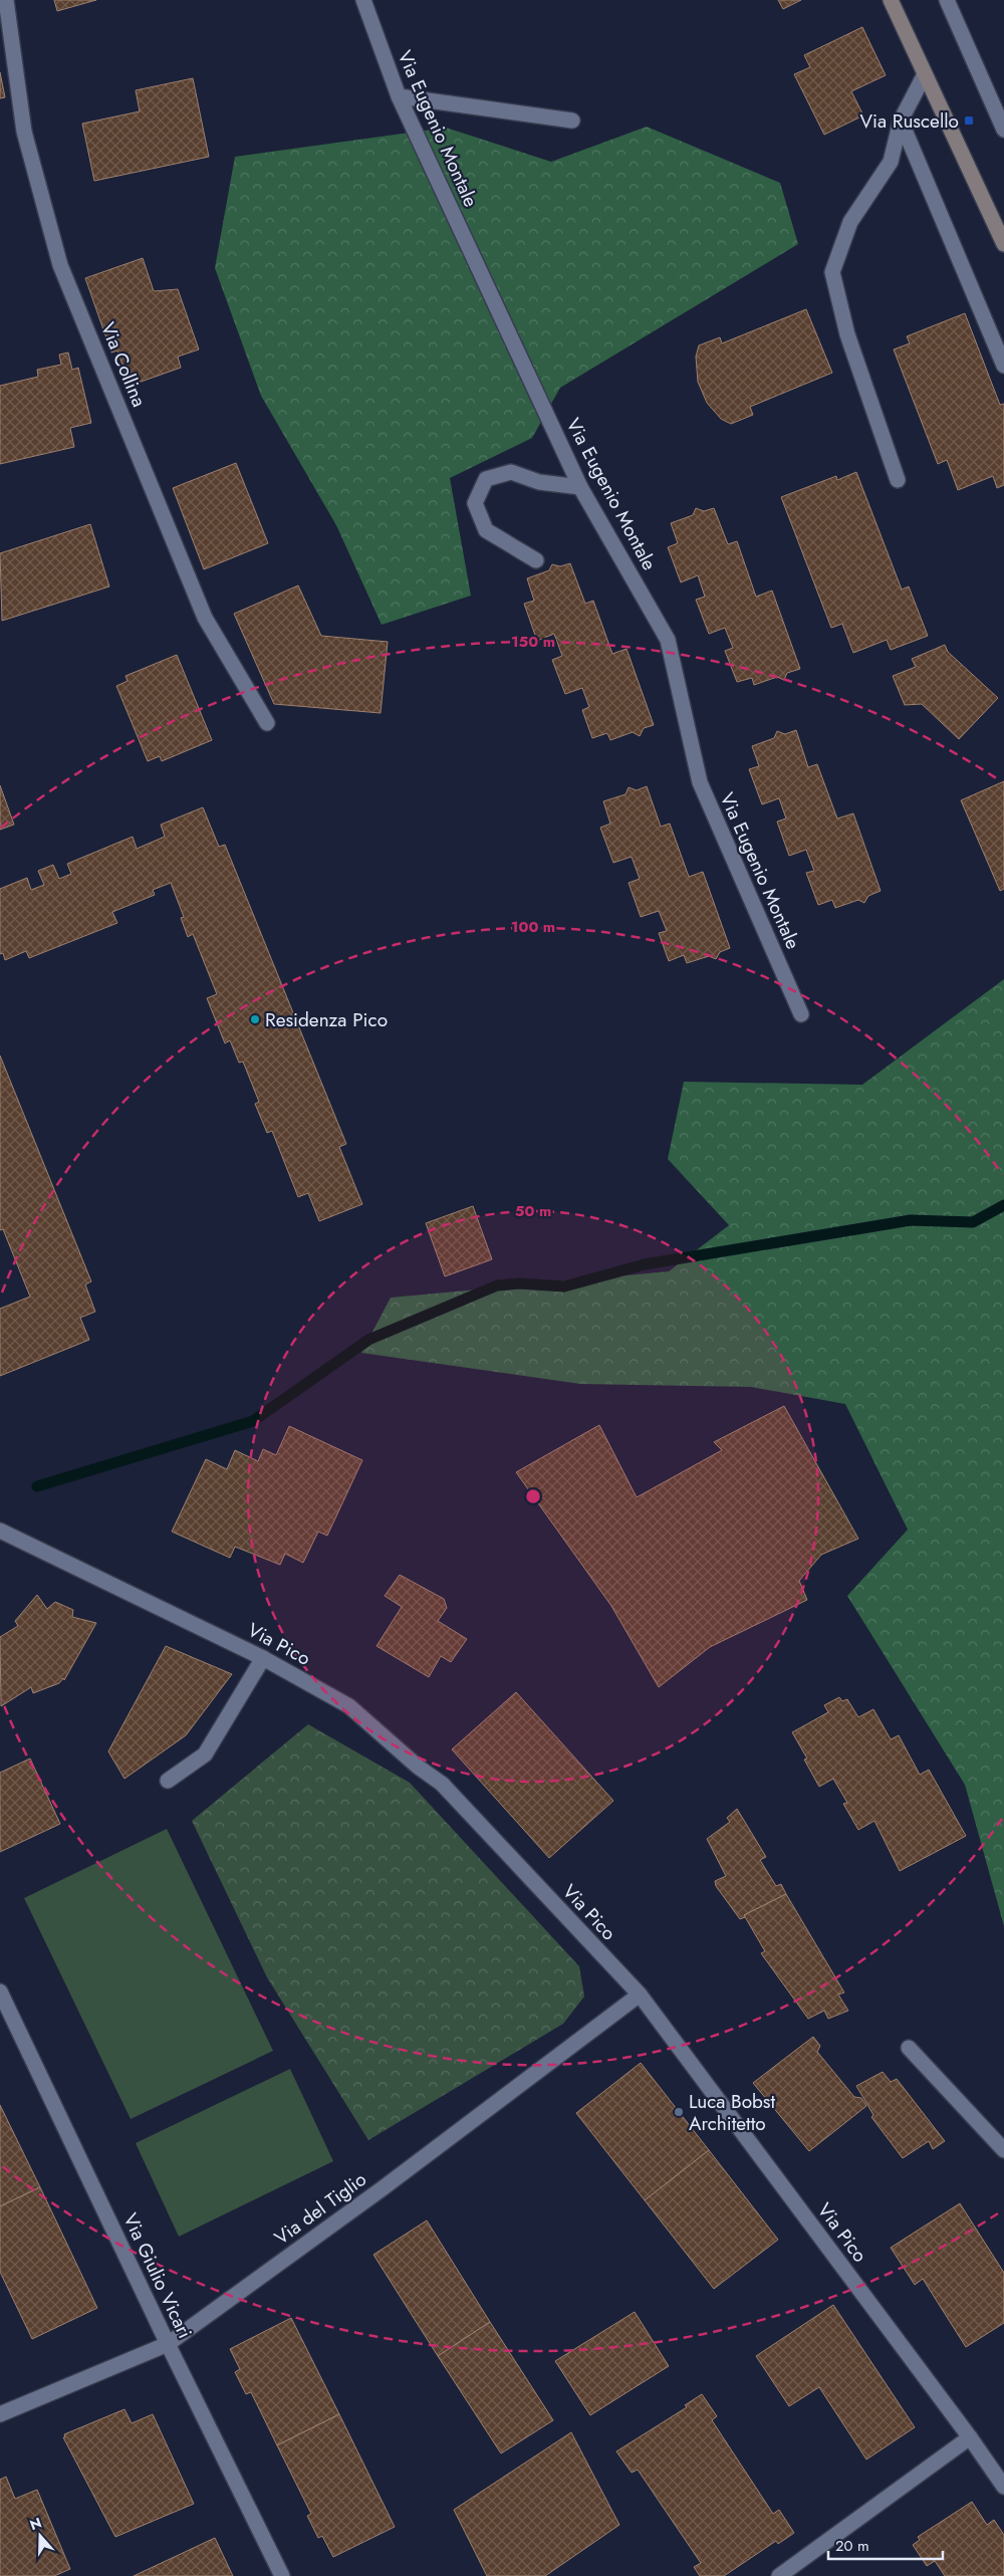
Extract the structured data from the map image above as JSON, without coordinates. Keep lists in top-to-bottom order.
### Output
{
  "streets": {
    "street": [
      "Via Eugenio Montale",
      "Via Collina",
      "Via Pico",
      "Via del Tiglio",
      "Via Giulio Vicari"
    ]
  },
  "crossings": [
    ["Via Pico", "Via del Tiglio"],
    ["Via del Tiglio", "Via Giulio Vicari"]
  ],
  "places": {
    "transit": ["Via Ruscello"],
    "other": ["Residenza Pico", "Luca Bobst Architetto"]
  },
  "scale_bar": "20 m",
  "north": "top",
  "rings": ["150 m", "100 m", "50 m"]
}
